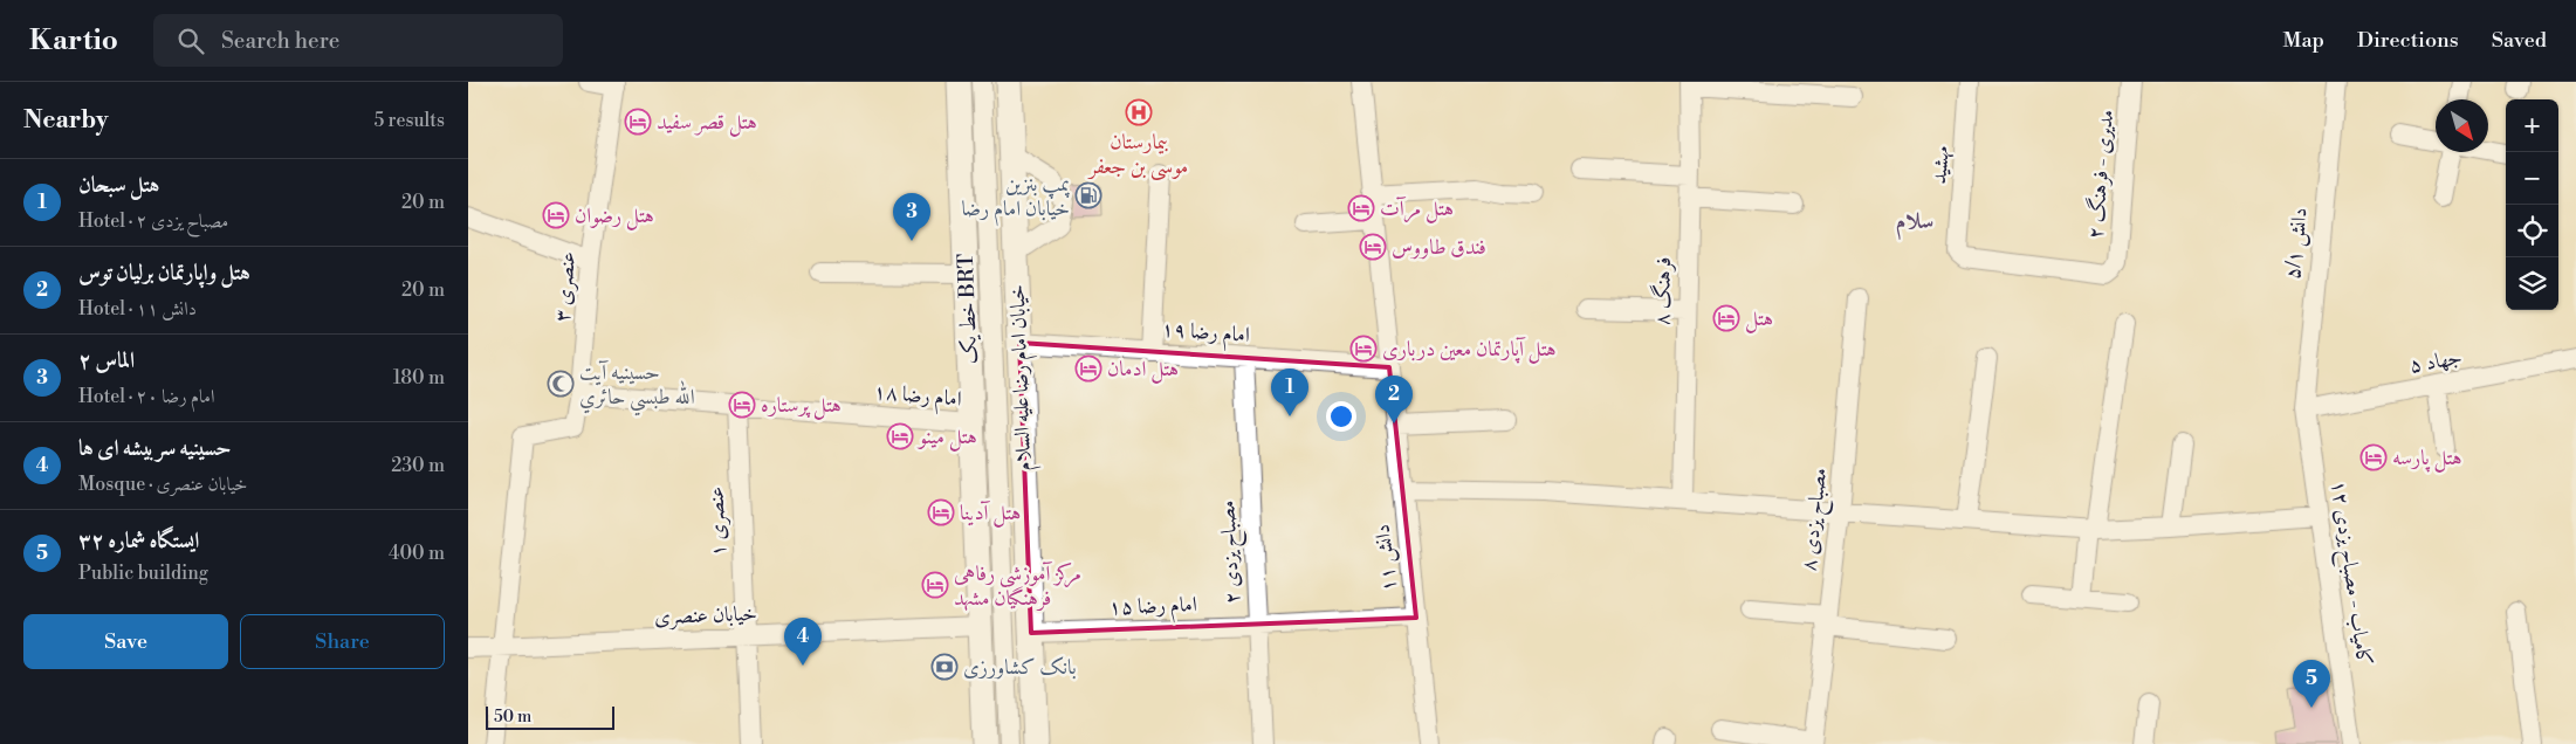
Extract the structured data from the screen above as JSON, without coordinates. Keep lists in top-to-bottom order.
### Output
{
  "streets": {
    "main road": ["خیابان امام رضا علیه السلام"],
    "street": [
      "مهشید",
      "مدیری - فرهنگ ۲",
      "دانش ۵/۱",
      "عنصری ۳",
      "فرهنگ ۸",
      "خط یک BRT",
      "امام رضا ۱۹",
      "جهاد ۵",
      "امام رضا ۱۸",
      "مصباح یزدی ۸",
      "عنصری ۱",
      "مصباح یزدی ۲",
      "دانش ۱۱",
      "کامیاب - مصباح یزدی ۱۲",
      "امام رضا ۱۵",
      "خیابان عنصری"
    ]
  },
  "crossings": [
    ["مهشید", "مدیری - فرهنگ ۲"],
    ["دانش ۵/۱", "جهاد ۵"],
    ["دانش ۵/۱", "کامیاب - مصباح یزدی ۱۲"],
    ["عنصری ۳", "امام رضا ۱۸"],
    ["عنصری ۳", "خیابان عنصری"],
    ["امام رضا ۱۹", "خیابان امام رضا علیه السلام"],
    ["امام رضا ۱۹", "مصباح یزدی ۲"],
    ["امام رضا ۱۹", "دانش ۱۱"],
    ["جهاد ۵", "کامیاب - مصباح یزدی ۱۲"],
    ["خیابان امام رضا علیه السلام", "امام رضا ۱۵"],
    ["امام رضا ۱۸", "عنصری ۱"],
    ["عنصری ۱", "خیابان عنصری"],
    ["مصباح یزدی ۲", "امام رضا ۱۵"],
    ["دانش ۱۱", "امام رضا ۱۵"]
  ],
  "districts": ["سلام"],
  "places": {
    "hospital": ["بیمارستان موسی بن جعفر"],
    "hotel": [
      "هتل قصر سفید",
      "هتل مرآت",
      "هتل رضوان",
      "فندق طاووس",
      "هتل",
      "هتل آپارتمان معین درباری",
      "هتل ادمان",
      "هتل پرستاره",
      "هتل مینو",
      "هتل پارسه",
      "هتل آدینا",
      "مرکز آموزشی رفاهی فرهنگیان مشهد"
    ],
    "fuel station": ["پمپ بنزین خیابان امام رضا"],
    "mosque": ["حسينيه آيت الله طبسي حائري"],
    "bank": ["بانک کشاورزی"]
  },
  "scale_bar": "50 m",
  "north": "bottom right",
  "page": {
    "header": "Kartio",
    "search": "Search here",
    "nav": ["Map", "Directions", "Saved"],
    "heading": ["Nearby", "5 results"],
    "map_buttons": ["+", "−"],
    "list": [
      {
        "mark": "1",
        "name": "هتل سبحان",
        "note": "Hotel · مصباح یزدی ۲",
        "value": "20 m"
      },
      {
        "mark": "2",
        "name": "هتل واپارتمان برلیان توس",
        "note": "Hotel · دانش ۱۱",
        "value": "20 m"
      },
      {
        "mark": "3",
        "name": "الماس ۲",
        "note": "Hotel · امام رضا ۲۰",
        "value": "180 m"
      },
      {
        "mark": "4",
        "name": "حسینیه سربیشه ای ها",
        "note": "Mosque · خیابان عنصری",
        "value": "230 m"
      },
      {
        "mark": "5",
        "name": "ایستگاه شماره ۳۲",
        "note": "Public building",
        "value": "400 m"
      }
    ],
    "pins": [
      "3",
      "1",
      "2",
      "4",
      "5"
    ],
    "buttons": ["Save", "Share"],
    "scale": "50 m"
  }
}
